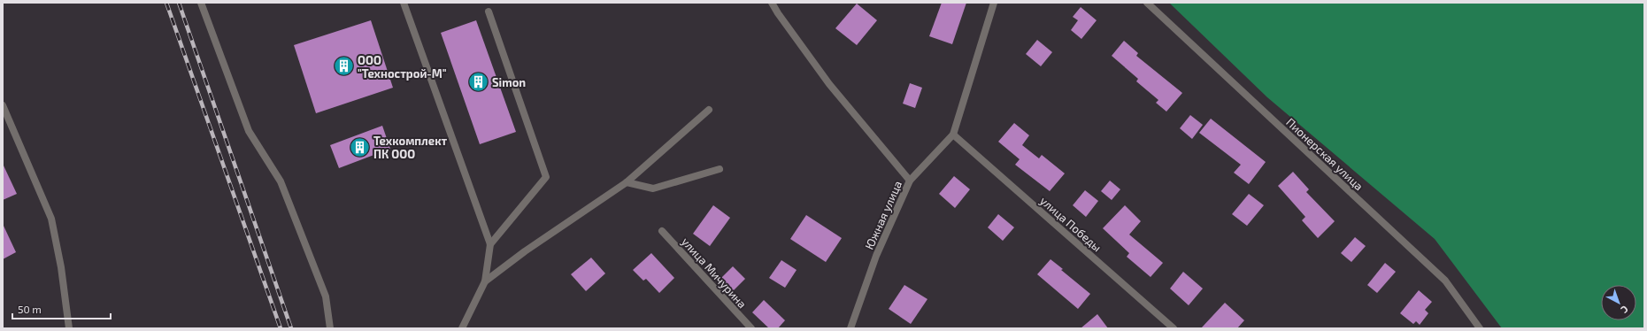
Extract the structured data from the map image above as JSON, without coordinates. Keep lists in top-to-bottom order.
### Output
{
  "streets": {
    "street": [
      "Пионерская улица",
      "Южная улица",
      "улица Победы",
      "улица Мичурина"
    ]
  },
  "crossings": [
    ["Южная улица", "улица Победы"]
  ],
  "places": {
    "building": ["ООО \"Технострой-М\"", "Simon", "Техкомплект ПК ООО"]
  },
  "scale_bar": "50 m",
  "north": "bottom right"
}
